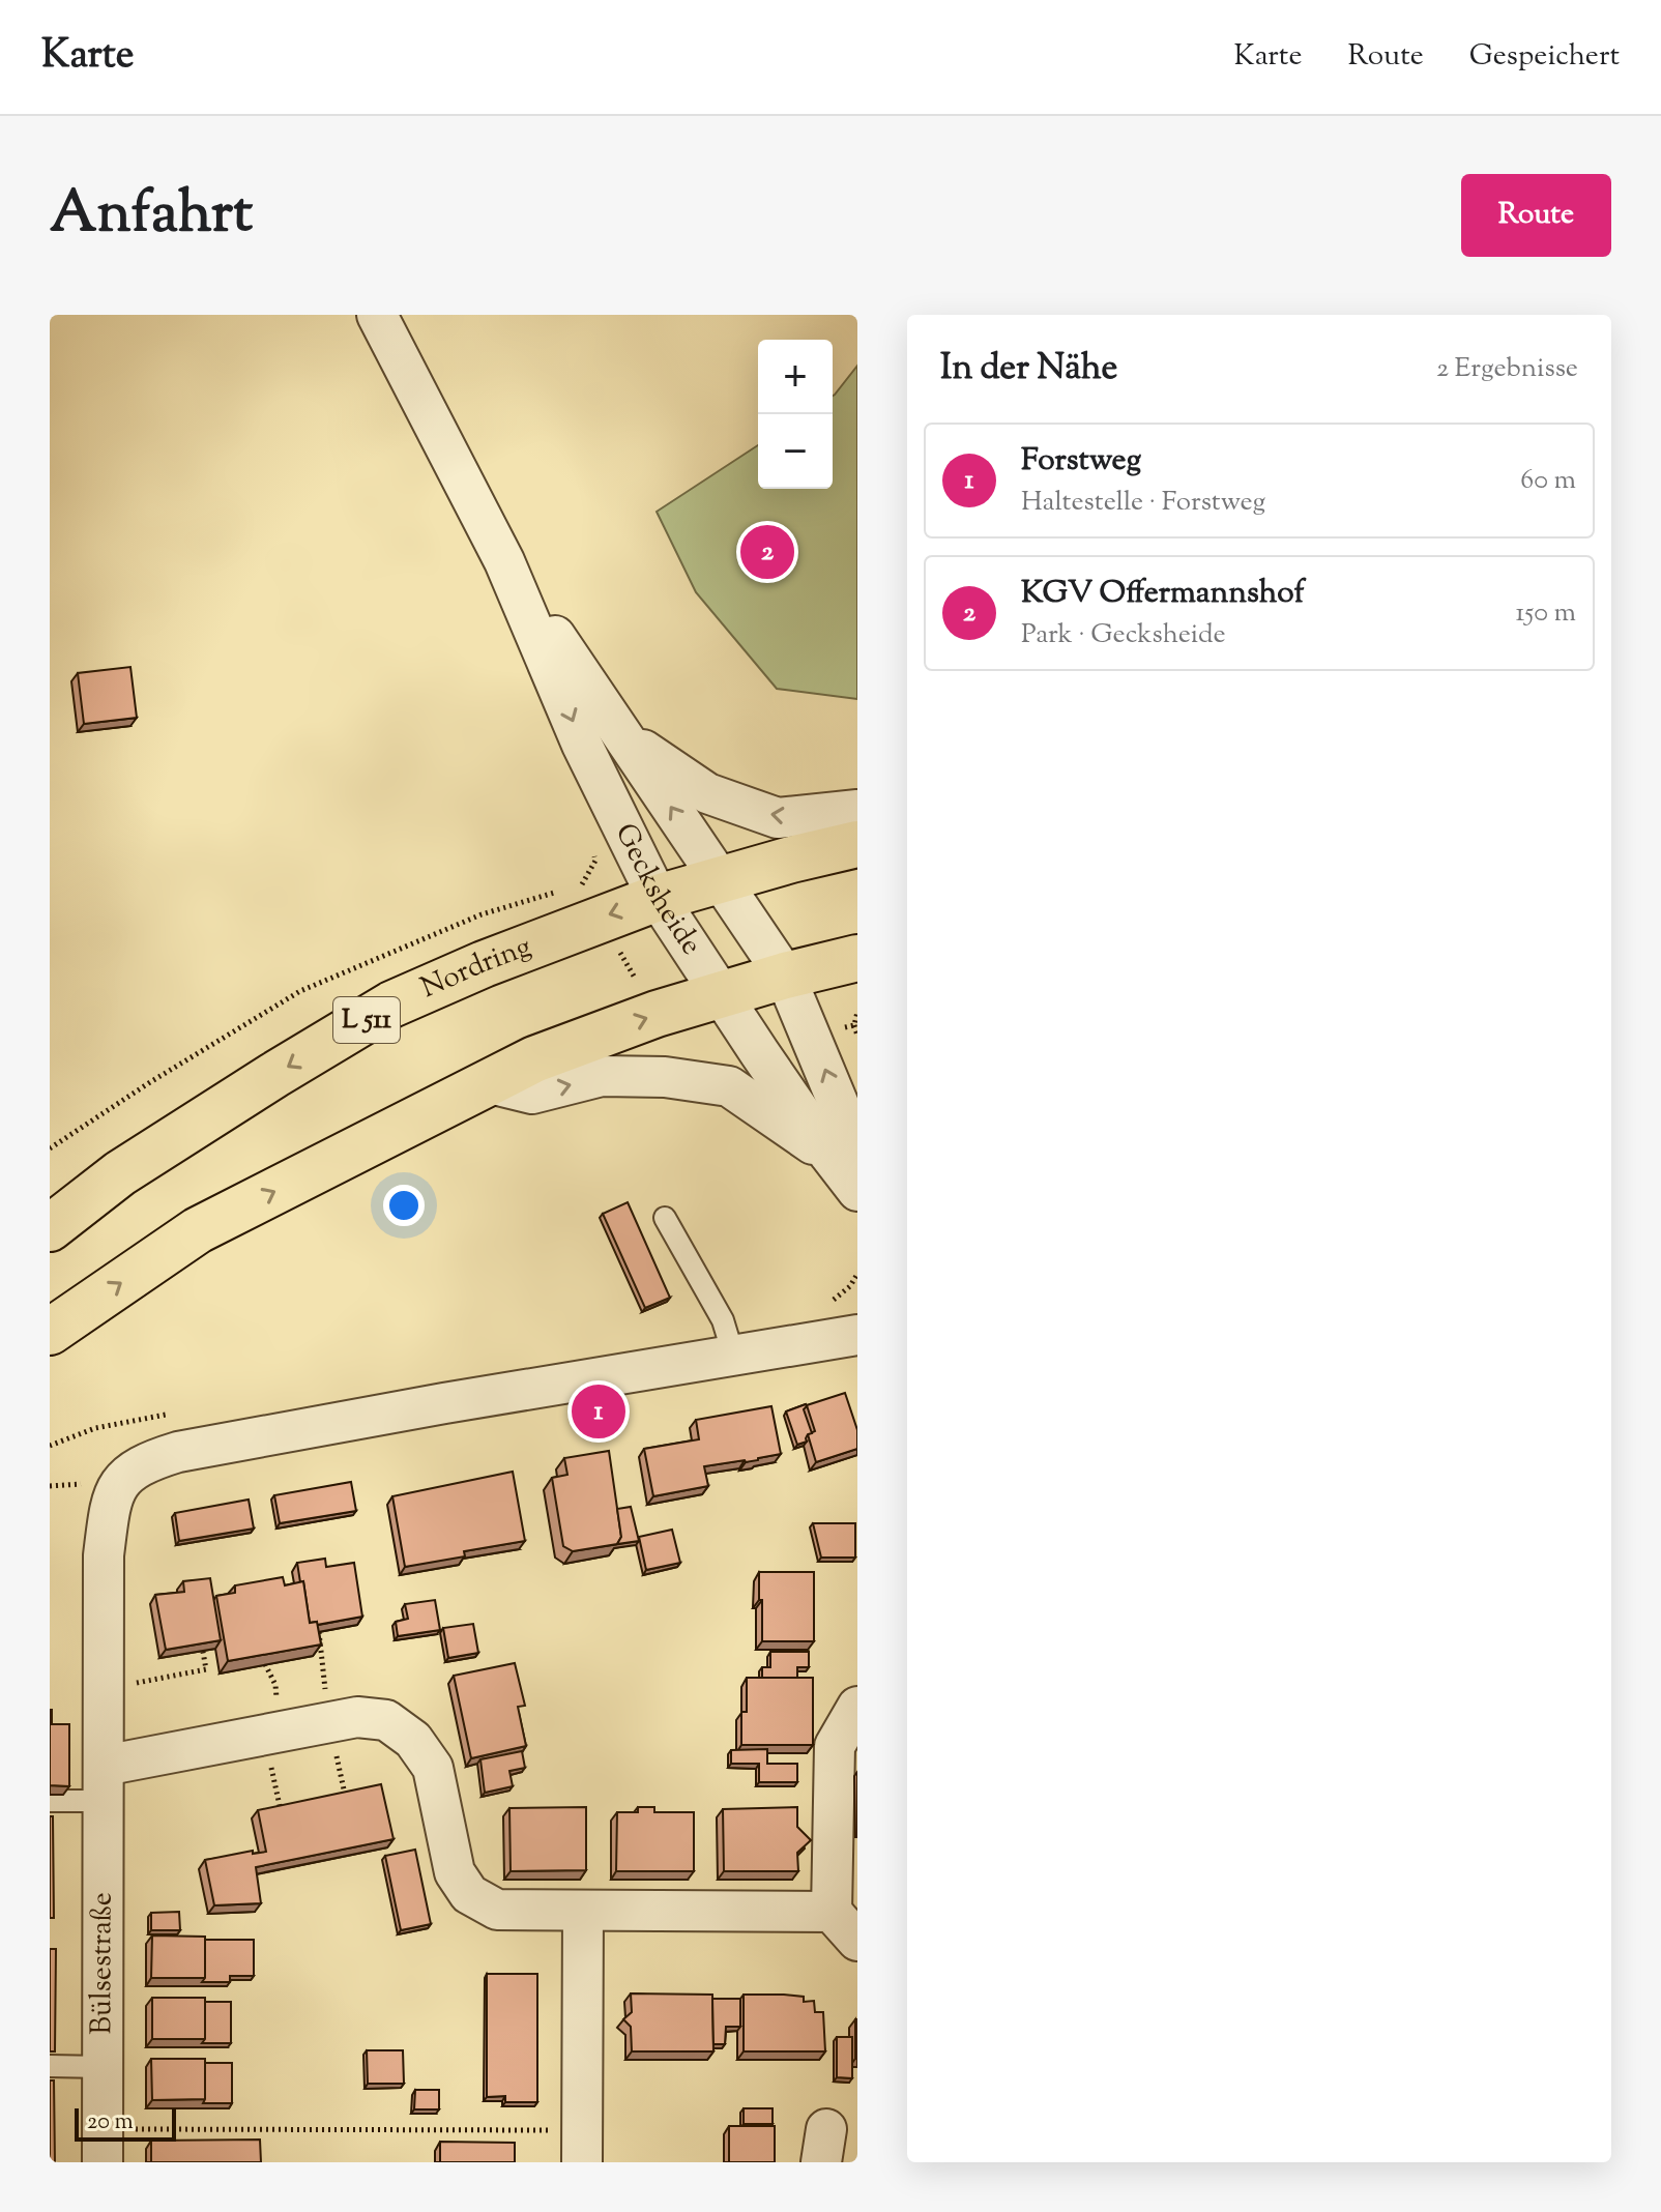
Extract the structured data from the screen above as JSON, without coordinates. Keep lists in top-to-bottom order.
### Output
{
  "streets": {
    "main road": ["Nordring", "L 511"],
    "street": ["Gecksheide", "Bülsestraße"]
  },
  "crossings": [
    ["Gecksheide", "Nordring"]
  ],
  "scale_bar": "20 m",
  "page": {
    "header": "Karte",
    "nav": ["Karte", "Route", "Gespeichert"],
    "title": "Anfahrt",
    "buttons": "Route",
    "heading": ["In der Nähe", "2 Ergebnisse"],
    "map_buttons": ["+", "−"],
    "list": [
      {
        "mark": "1",
        "name": "Forstweg",
        "note": "Haltestelle · Forstweg",
        "value": "60 m"
      },
      {
        "mark": "2",
        "name": "KGV Offermannshof",
        "note": "Park · Gecksheide",
        "value": "150 m"
      }
    ],
    "pins": ["2", "1"],
    "scale": "20 m"
  }
}
